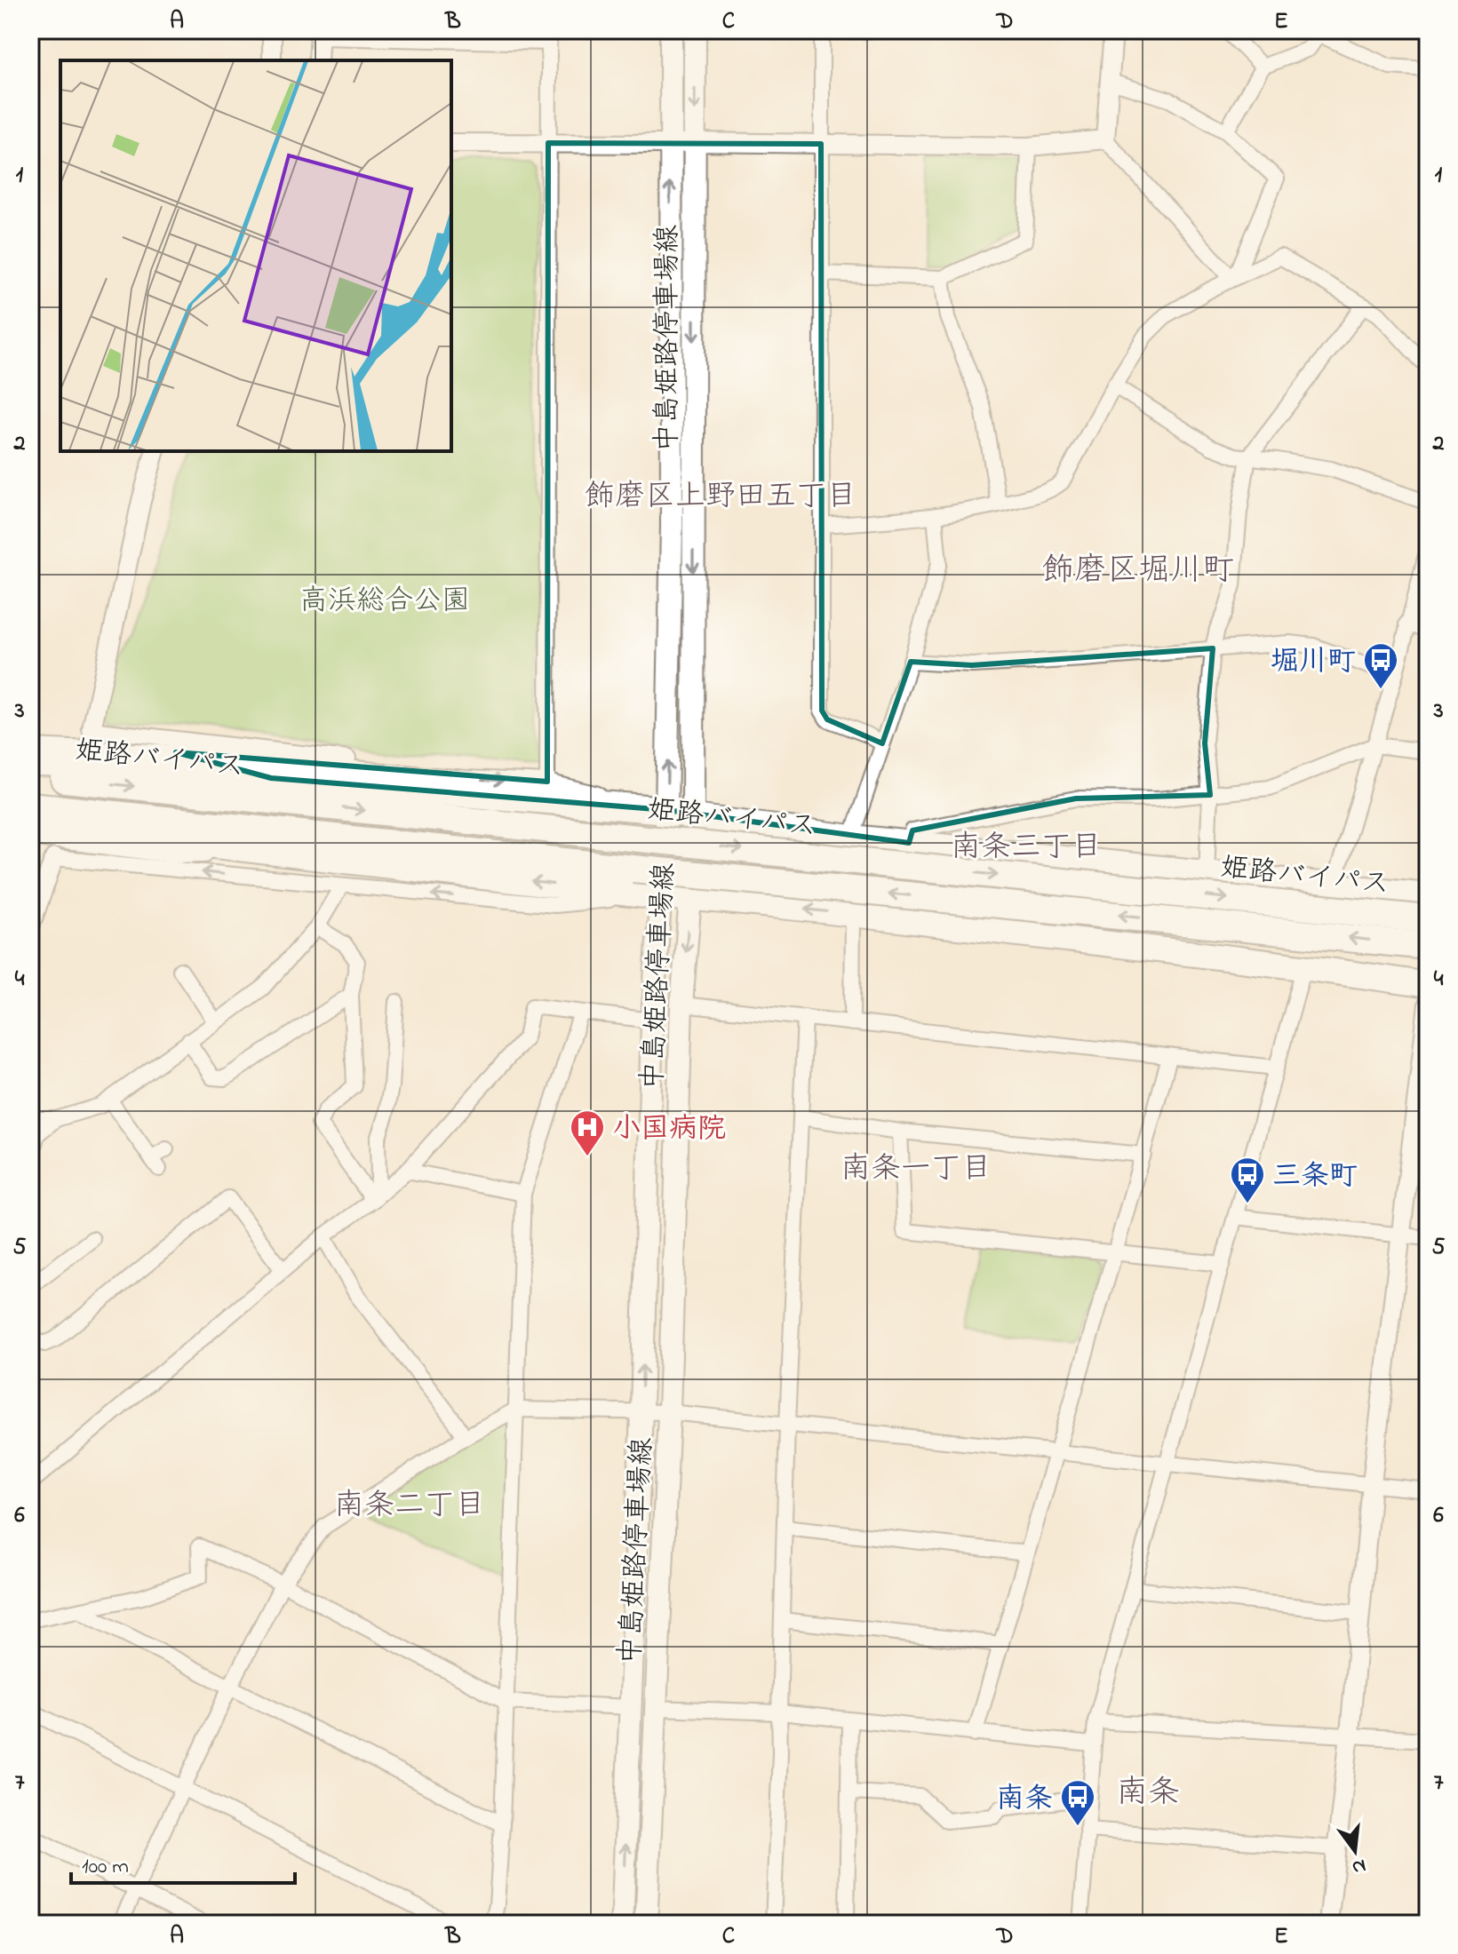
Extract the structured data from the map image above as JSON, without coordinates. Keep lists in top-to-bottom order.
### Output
{
  "streets": {
    "highway": ["姫路バイパス"],
    "main road": ["中島姫路停車場線"]
  },
  "districts": [
    "飾磨区上野田五丁目",
    "飾磨区堀川町",
    "南条三丁目",
    "南条一丁目",
    "南条二丁目",
    "南条"
  ],
  "parks": ["高浜総合公園"],
  "places": {
    "bus stop": ["堀川町", "三条町", "南条"],
    "hospital": ["小国病院"]
  },
  "scale_bar": "100 m",
  "north": "bottom",
  "grid": {
    "columns": [
      "A",
      "B",
      "C",
      "D",
      "E"
    ],
    "rows": [
      "1",
      "2",
      "3",
      "4",
      "5",
      "6",
      "7"
    ]
  }
}
